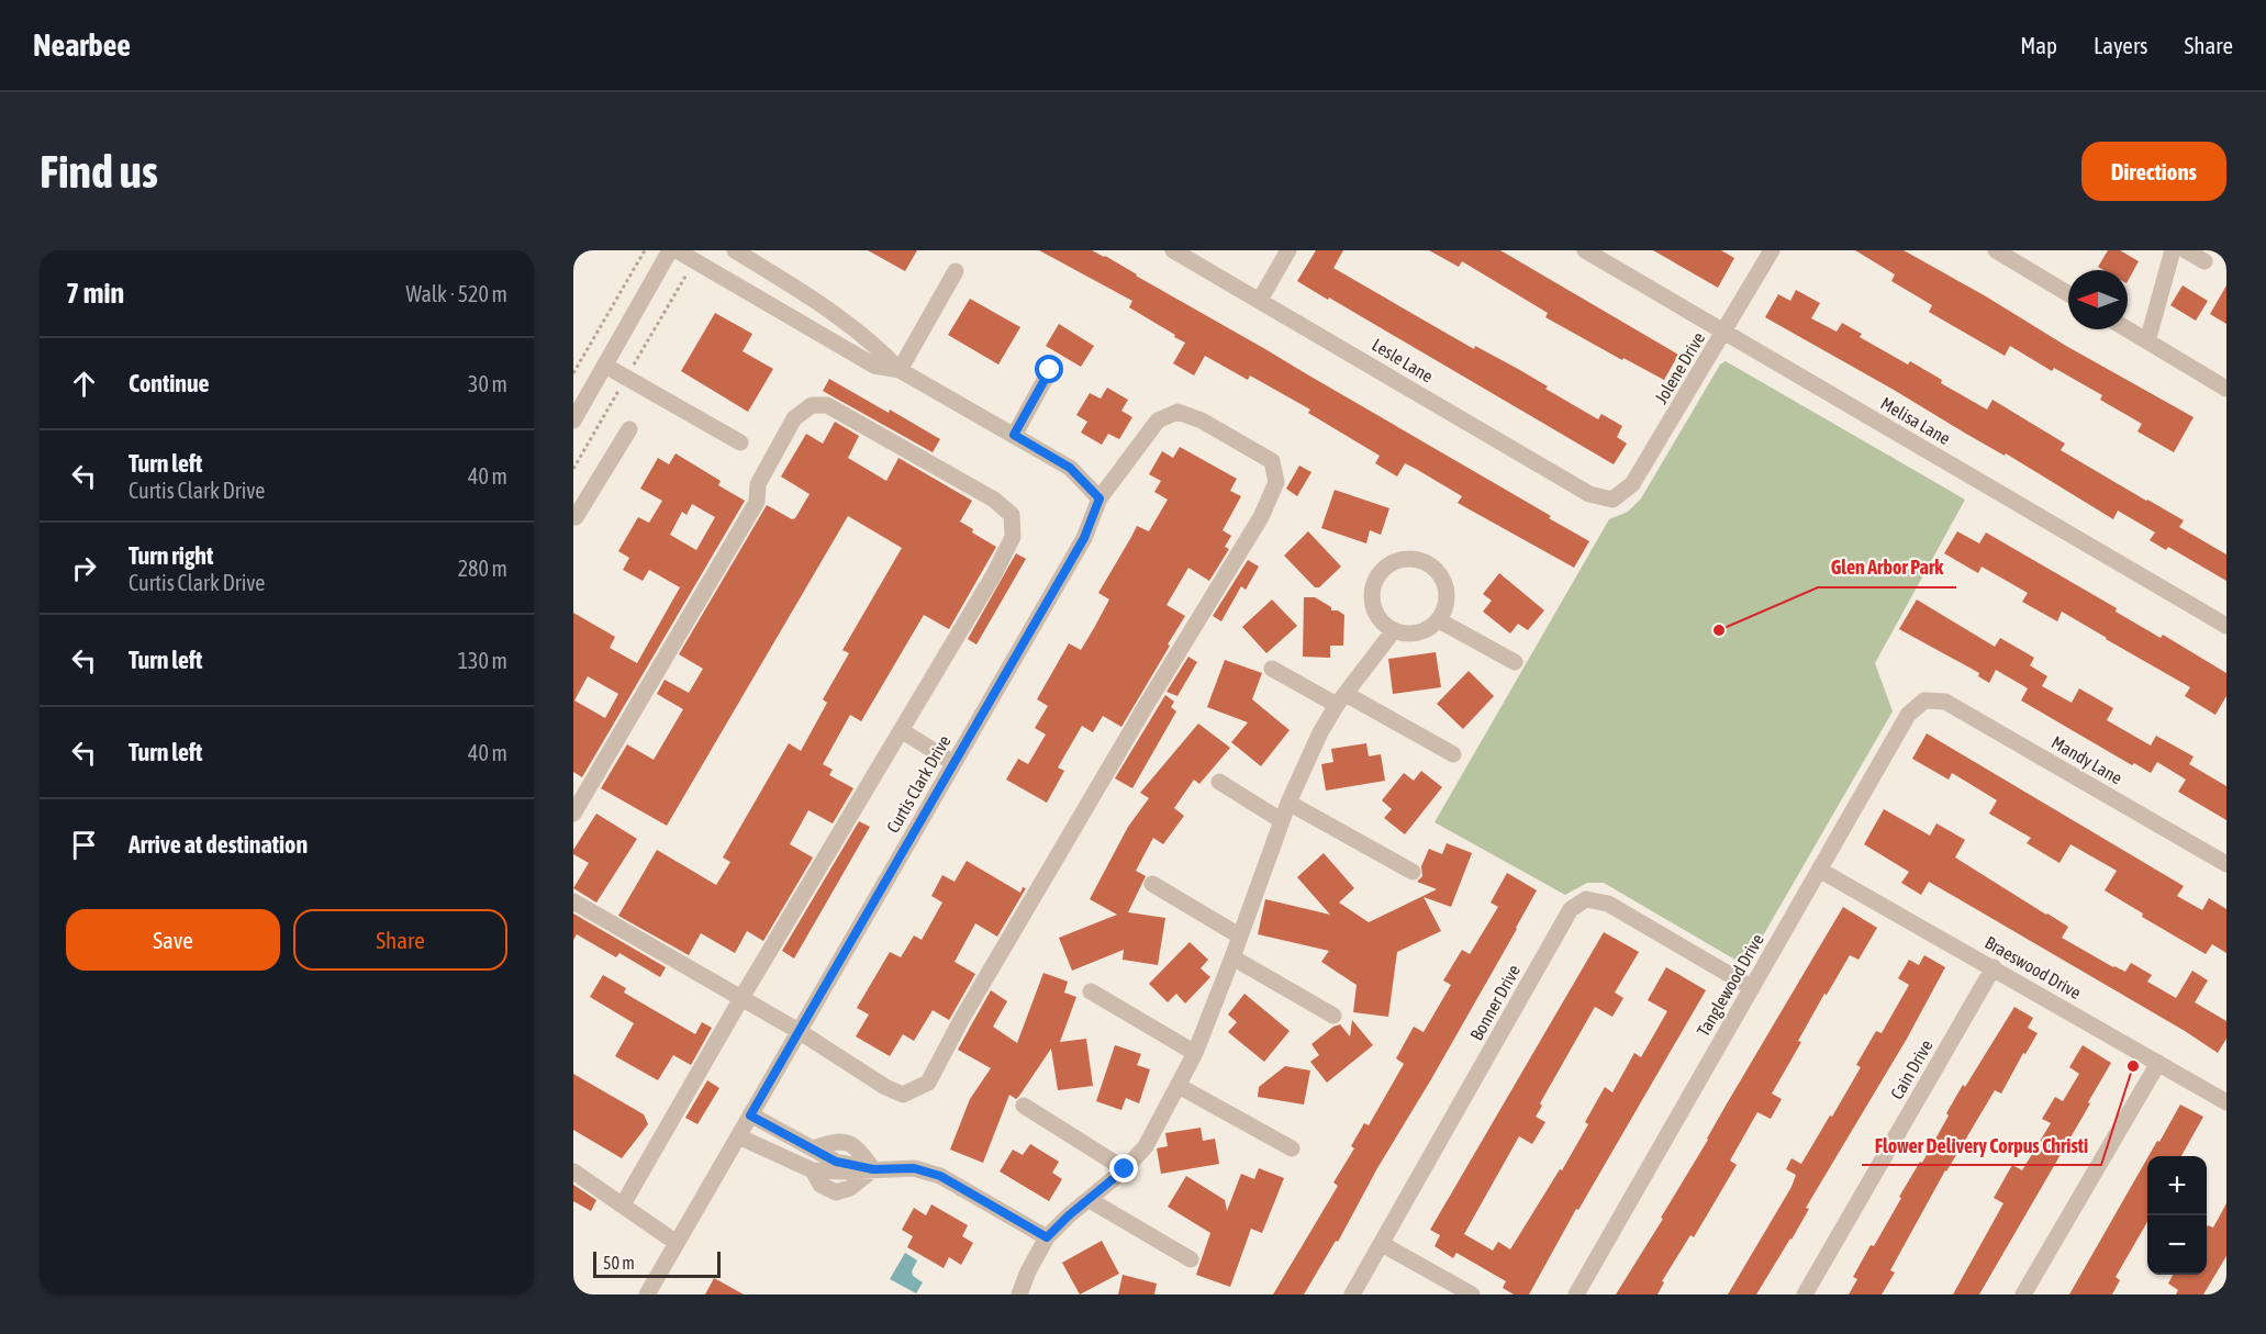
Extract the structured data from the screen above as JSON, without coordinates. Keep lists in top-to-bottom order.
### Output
{
  "streets": {
    "street": [
      "Lesle Lane",
      "Jolene Drive",
      "Melisa Lane",
      "Mandy Lane",
      "Curtis Clark Drive",
      "Braeswood Drive",
      "Tanglewood Drive",
      "Bonner Drive",
      "Cain Drive"
    ]
  },
  "crossings": [
    ["Lesle Lane", "Jolene Drive"],
    ["Jolene Drive", "Melisa Lane"],
    ["Mandy Lane", "Tanglewood Drive"],
    ["Braeswood Drive", "Tanglewood Drive"],
    ["Braeswood Drive", "Cain Drive"],
    ["Tanglewood Drive", "Bonner Drive"]
  ],
  "places": ["Glen Arbor Park", "Flower Delivery Corpus Christi"],
  "scale_bar": "50 m",
  "north": "left",
  "page": {
    "header": "Nearbee",
    "nav": ["Map", "Layers", "Share"],
    "buttons": [
      "Directions",
      ["Save", "Share"]
    ],
    "title": "Find us",
    "heading": ["7 min", "Walk · 520 m"],
    "list": [
      ["Continue", "30 m"],
      ["Turn left", "Curtis Clark Drive", "40 m"],
      ["Turn right", "Curtis Clark Drive", "280 m"],
      ["Turn left", "130 m"],
      ["Turn left", "40 m"],
      "Arrive at destination"
    ],
    "map_buttons": ["+", "−"],
    "scale": "50 m"
  }
}
